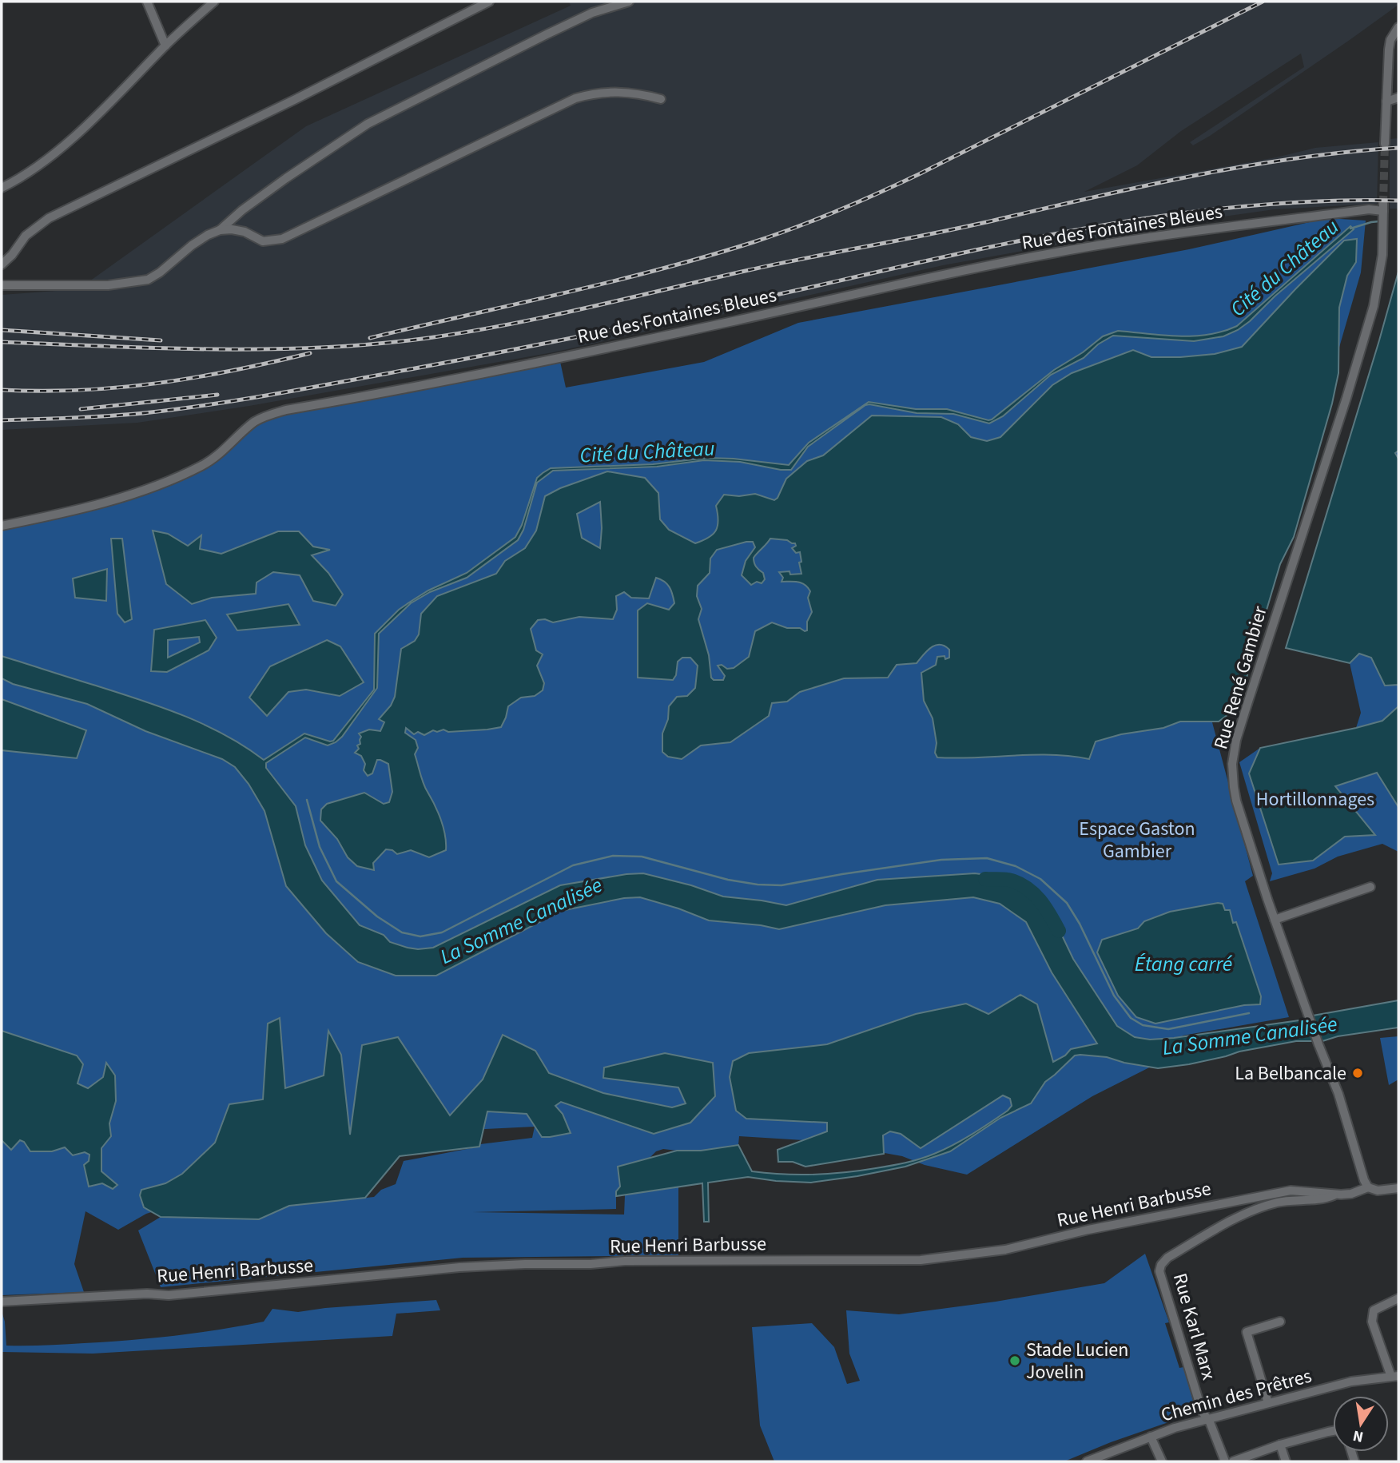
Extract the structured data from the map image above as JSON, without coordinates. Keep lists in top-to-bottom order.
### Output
{
  "streets": {
    "street": [
      "Rue des Fontaines Bleues",
      "Rue René Gambier",
      "Rue Henri Barbusse",
      "Rue Karl Marx",
      "Chemin des Prêtres"
    ]
  },
  "crossings": [
    ["Rue des Fontaines Bleues", "Rue René Gambier"],
    ["Rue René Gambier", "Rue Henri Barbusse"],
    ["Rue Henri Barbusse", "Rue Karl Marx"],
    ["Rue Karl Marx", "Chemin des Prêtres"]
  ],
  "water": ["Cité du Château", "La Somme Canalisée", "Étang carré"],
  "parks": ["Hortillonnages", "Espace Gaston Gambier"],
  "places": ["La Belbancale", "Stade Lucien Jovelin"],
  "north": "bottom"
}
